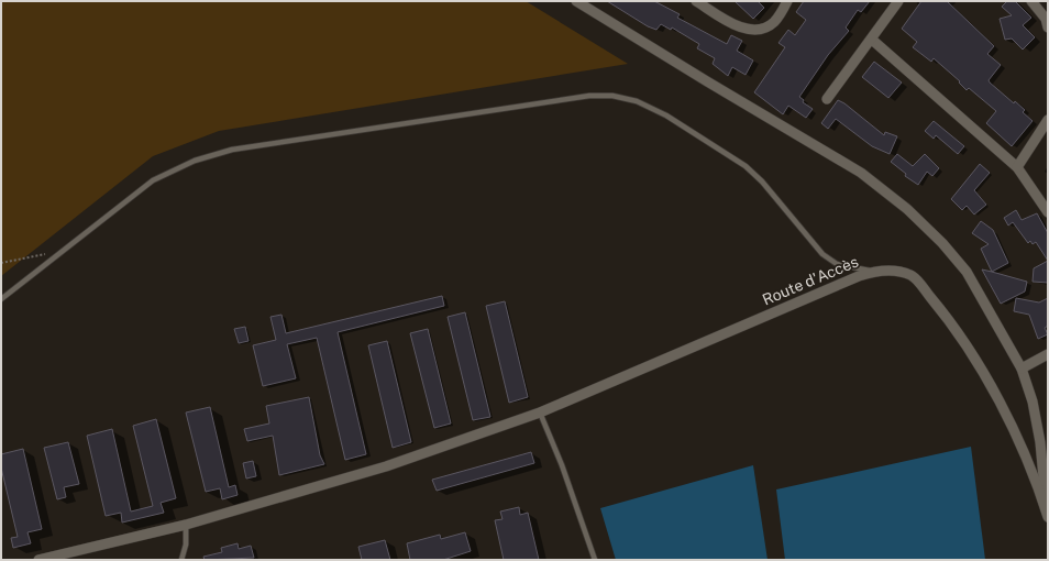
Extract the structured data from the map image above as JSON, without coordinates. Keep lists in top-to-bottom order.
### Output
{
  "streets": {
    "street": ["Route d'Accès"]
  }
}
